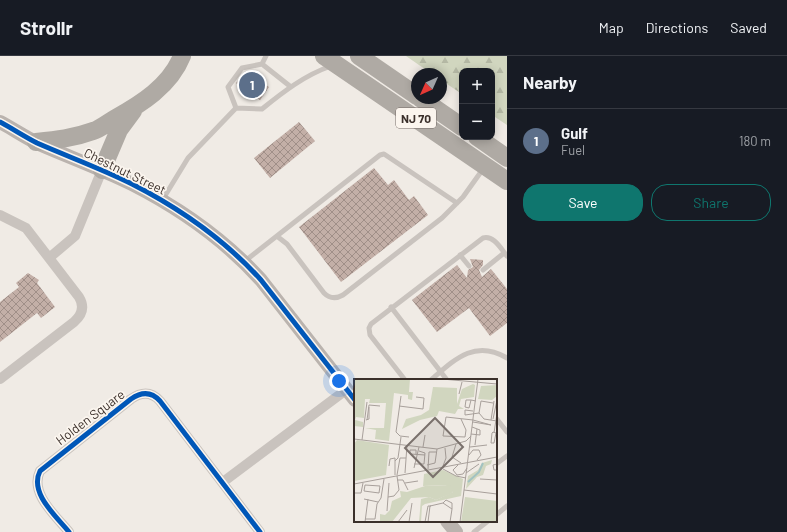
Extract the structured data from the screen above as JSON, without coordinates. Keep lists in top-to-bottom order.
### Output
{
  "streets": {
    "highway": ["NJ 70"],
    "street": ["Chestnut Street", "Holden Square"]
  },
  "north": "bottom left",
  "page": {
    "header": "Strollr",
    "nav": ["Map", "Directions", "Saved"],
    "heading": "Nearby",
    "map_buttons": ["+", "−"],
    "pins": "1",
    "list": [
      {
        "mark": "1",
        "name": "Gulf",
        "note": "Fuel",
        "value": "180 m"
      }
    ],
    "buttons": ["Save", "Share"]
  }
}
